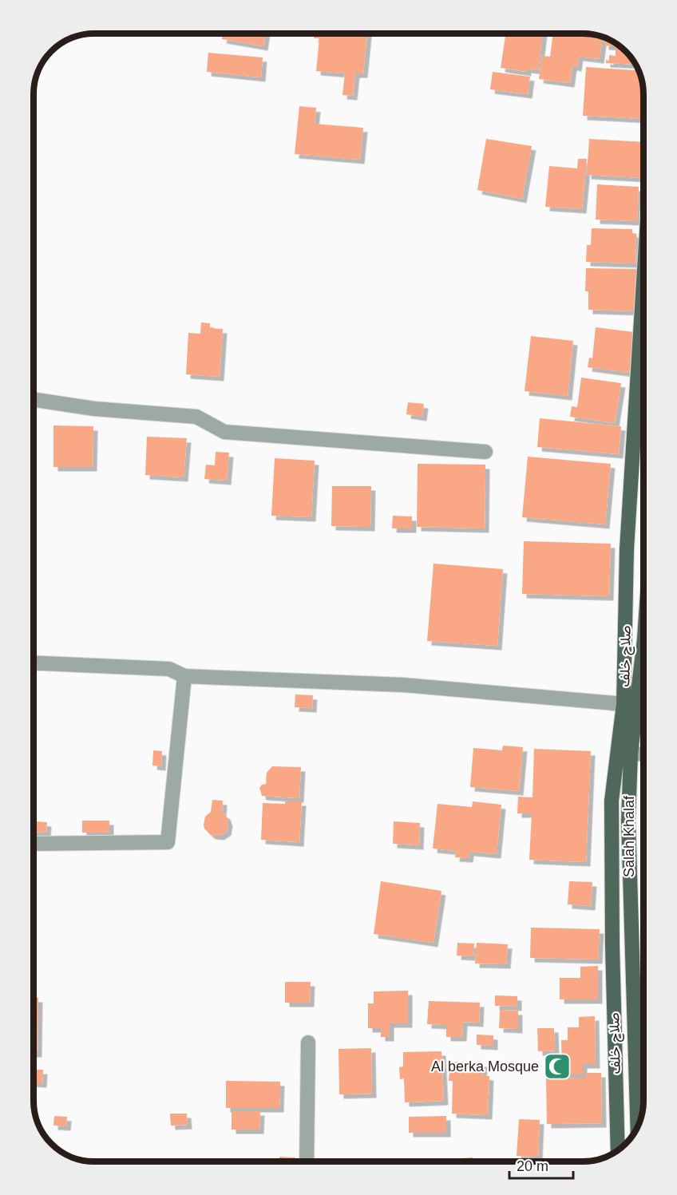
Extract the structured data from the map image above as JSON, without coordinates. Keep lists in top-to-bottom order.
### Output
{
  "streets": {
    "main road": ["صلاح خلف", "Salah Khalaf"]
  },
  "places": {
    "mosque": ["Al berka Mosque"]
  },
  "scale_bar": "20 m"
}
